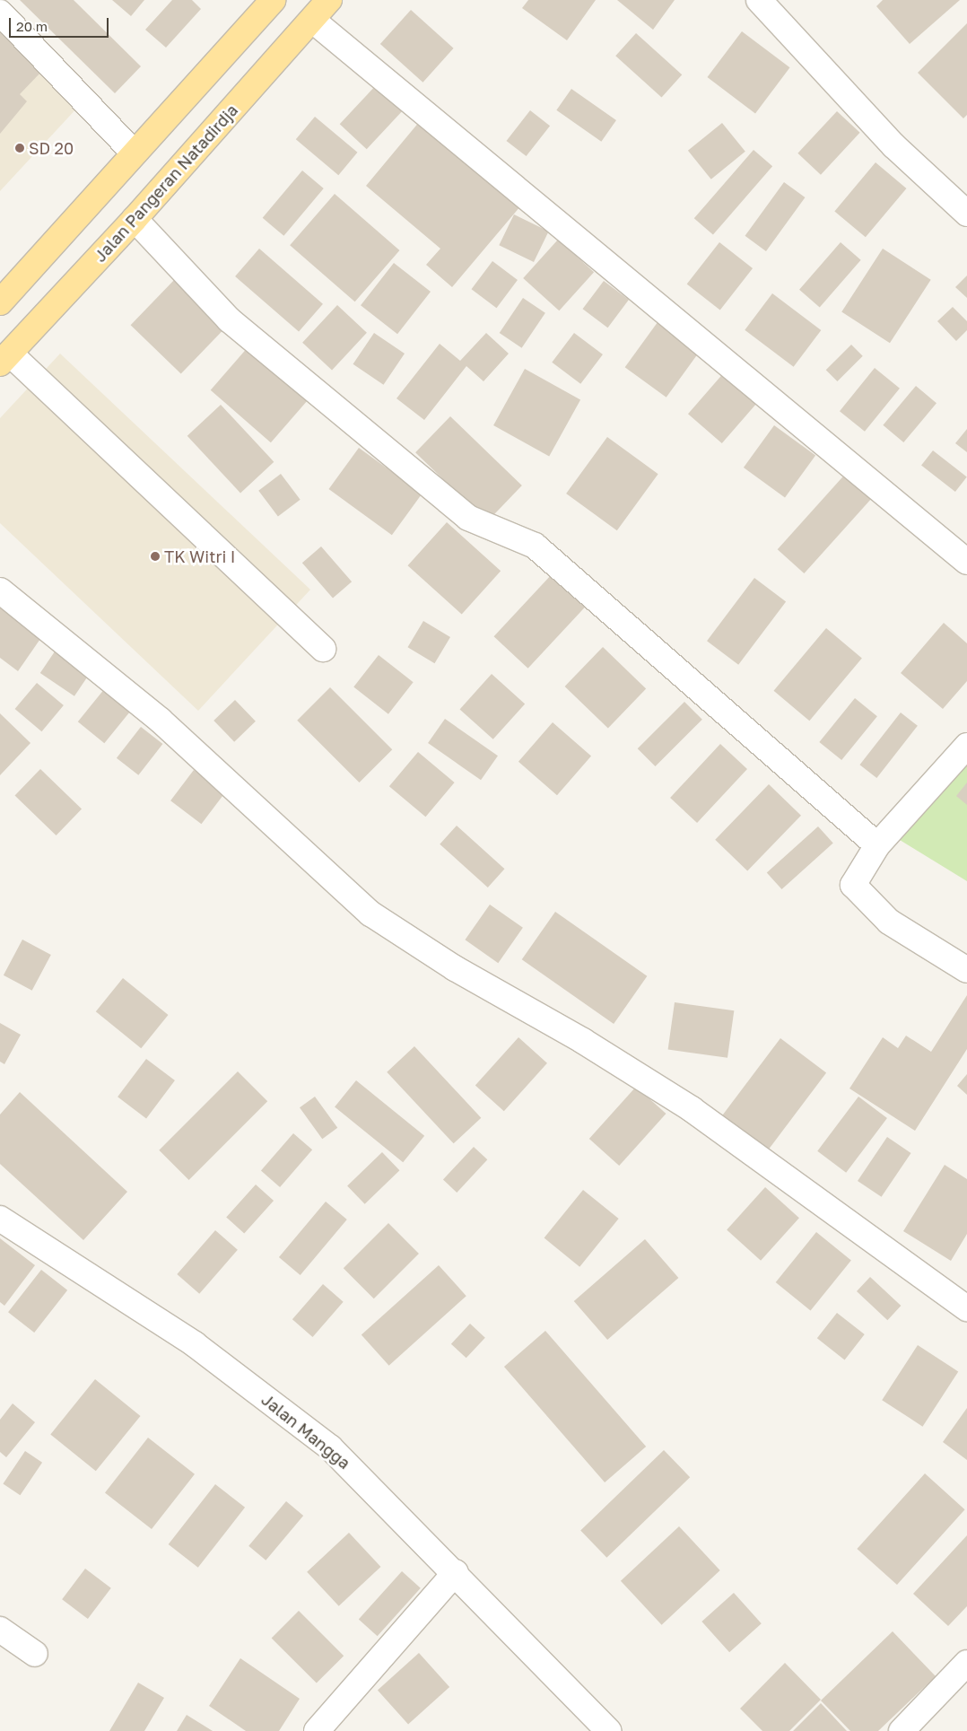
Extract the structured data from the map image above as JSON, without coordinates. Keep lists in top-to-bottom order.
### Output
{
  "streets": {
    "main road": ["Jalan Pangeran Natadirdja"],
    "street": ["Jalan Mangga"]
  },
  "places": ["SD 20", "TK Witri I"],
  "scale_bar": "20 m"
}
